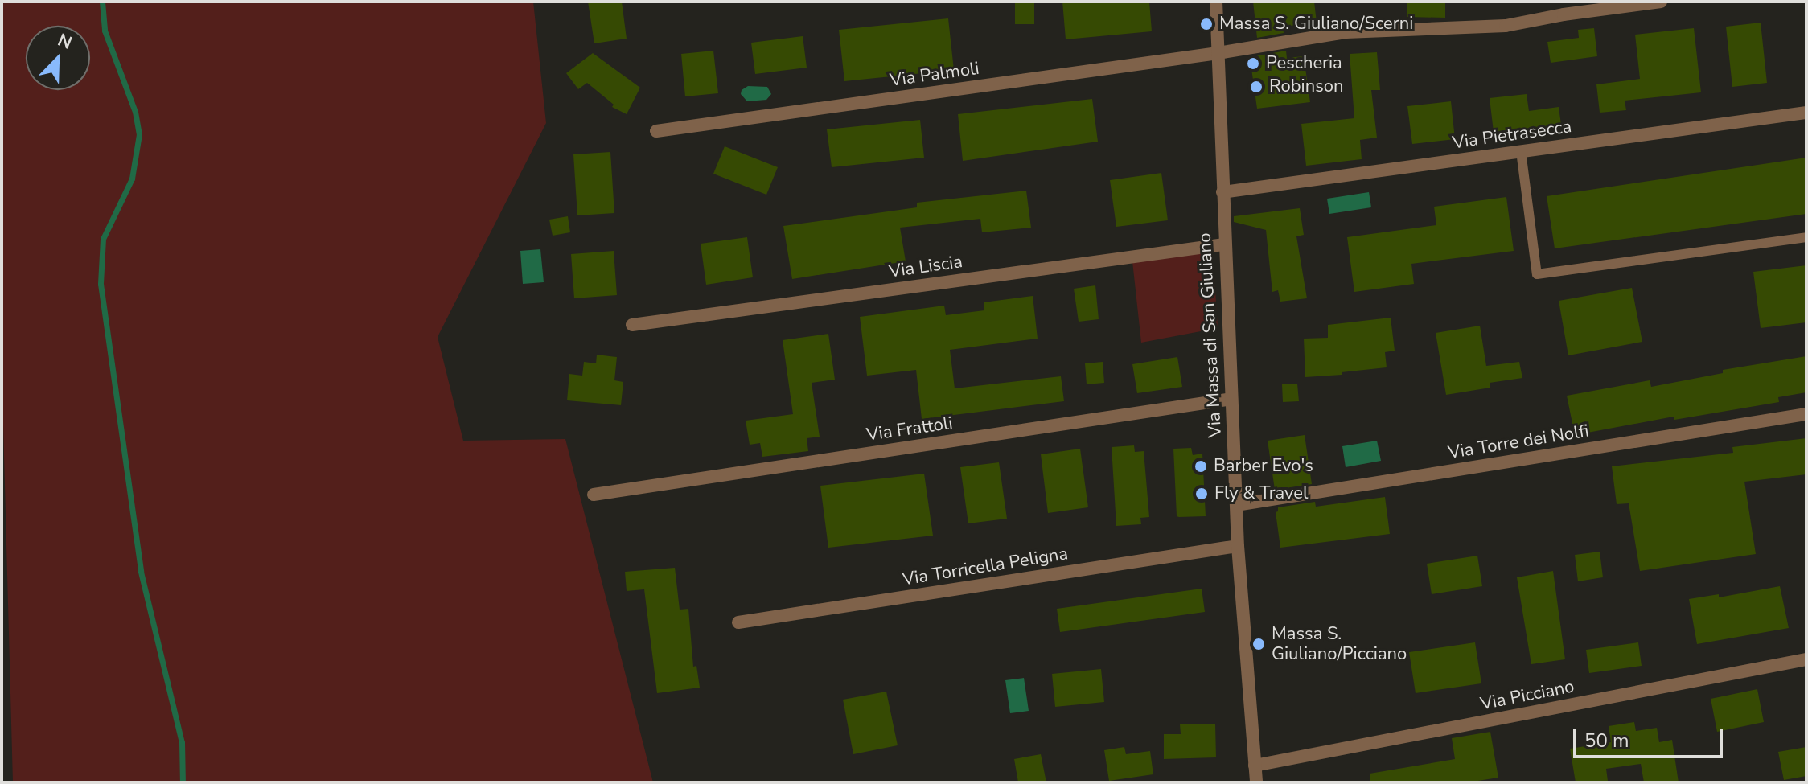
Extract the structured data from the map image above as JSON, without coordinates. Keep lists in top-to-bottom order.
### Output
{
  "streets": {
    "street": [
      "Via Palmoli",
      "Via Pietrasecca",
      "Via Liscia",
      "Via Massa di San Giuliano",
      "Via Frattoli",
      "Via Torre dei Nolfi",
      "Via Torricella Peligna",
      "Via Picciano"
    ]
  },
  "crossings": [
    ["Via Palmoli", "Via Massa di San Giuliano"],
    ["Via Pietrasecca", "Via Massa di San Giuliano"],
    ["Via Liscia", "Via Massa di San Giuliano"],
    ["Via Massa di San Giuliano", "Via Frattoli"],
    ["Via Massa di San Giuliano", "Via Torre dei Nolfi"],
    ["Via Massa di San Giuliano", "Via Torricella Peligna"],
    ["Via Massa di San Giuliano", "Via Picciano"]
  ],
  "places": [
    "Massa S. Giuliano/Scerni",
    "Pescheria",
    "Robinson",
    "Barber Evo's",
    "Fly & Travel",
    "Massa S. Giuliano/Picciano"
  ],
  "scale_bar": "50 m",
  "north": "top right"
}
